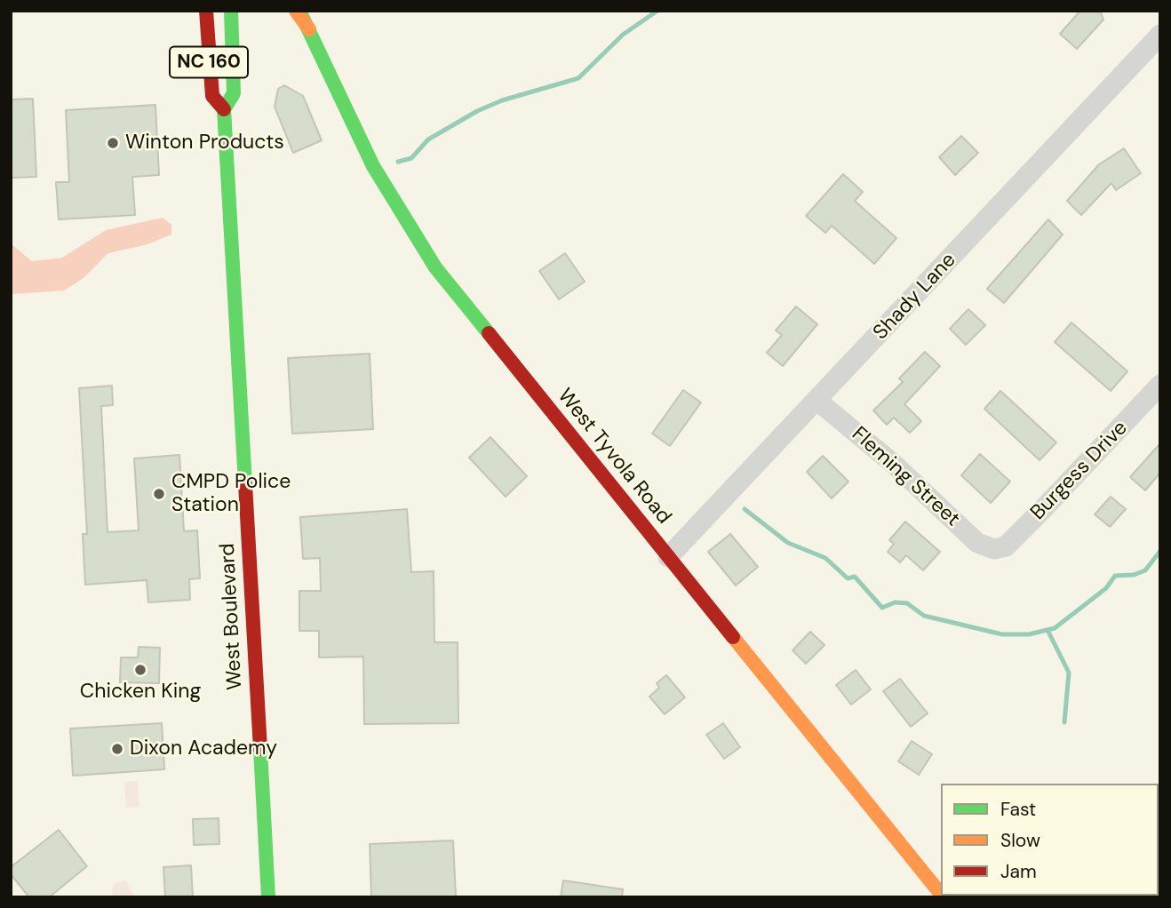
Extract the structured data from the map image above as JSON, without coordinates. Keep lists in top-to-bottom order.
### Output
{
  "streets": {
    "street": [
      "NC 160",
      "Shady Lane",
      "West Tyvola Road",
      "Burgess Drive",
      "Fleming Street",
      "West Boulevard"
    ]
  },
  "crossings": [
    ["Shady Lane", "West Tyvola Road"],
    ["Shady Lane", "Fleming Street"],
    ["Burgess Drive", "Fleming Street"]
  ],
  "places": [
    "Winton Products",
    "CMPD Police Station",
    "Chicken King",
    "Dixon Academy"
  ],
  "legend": ["Fast", "Slow", "Jam"]
}
